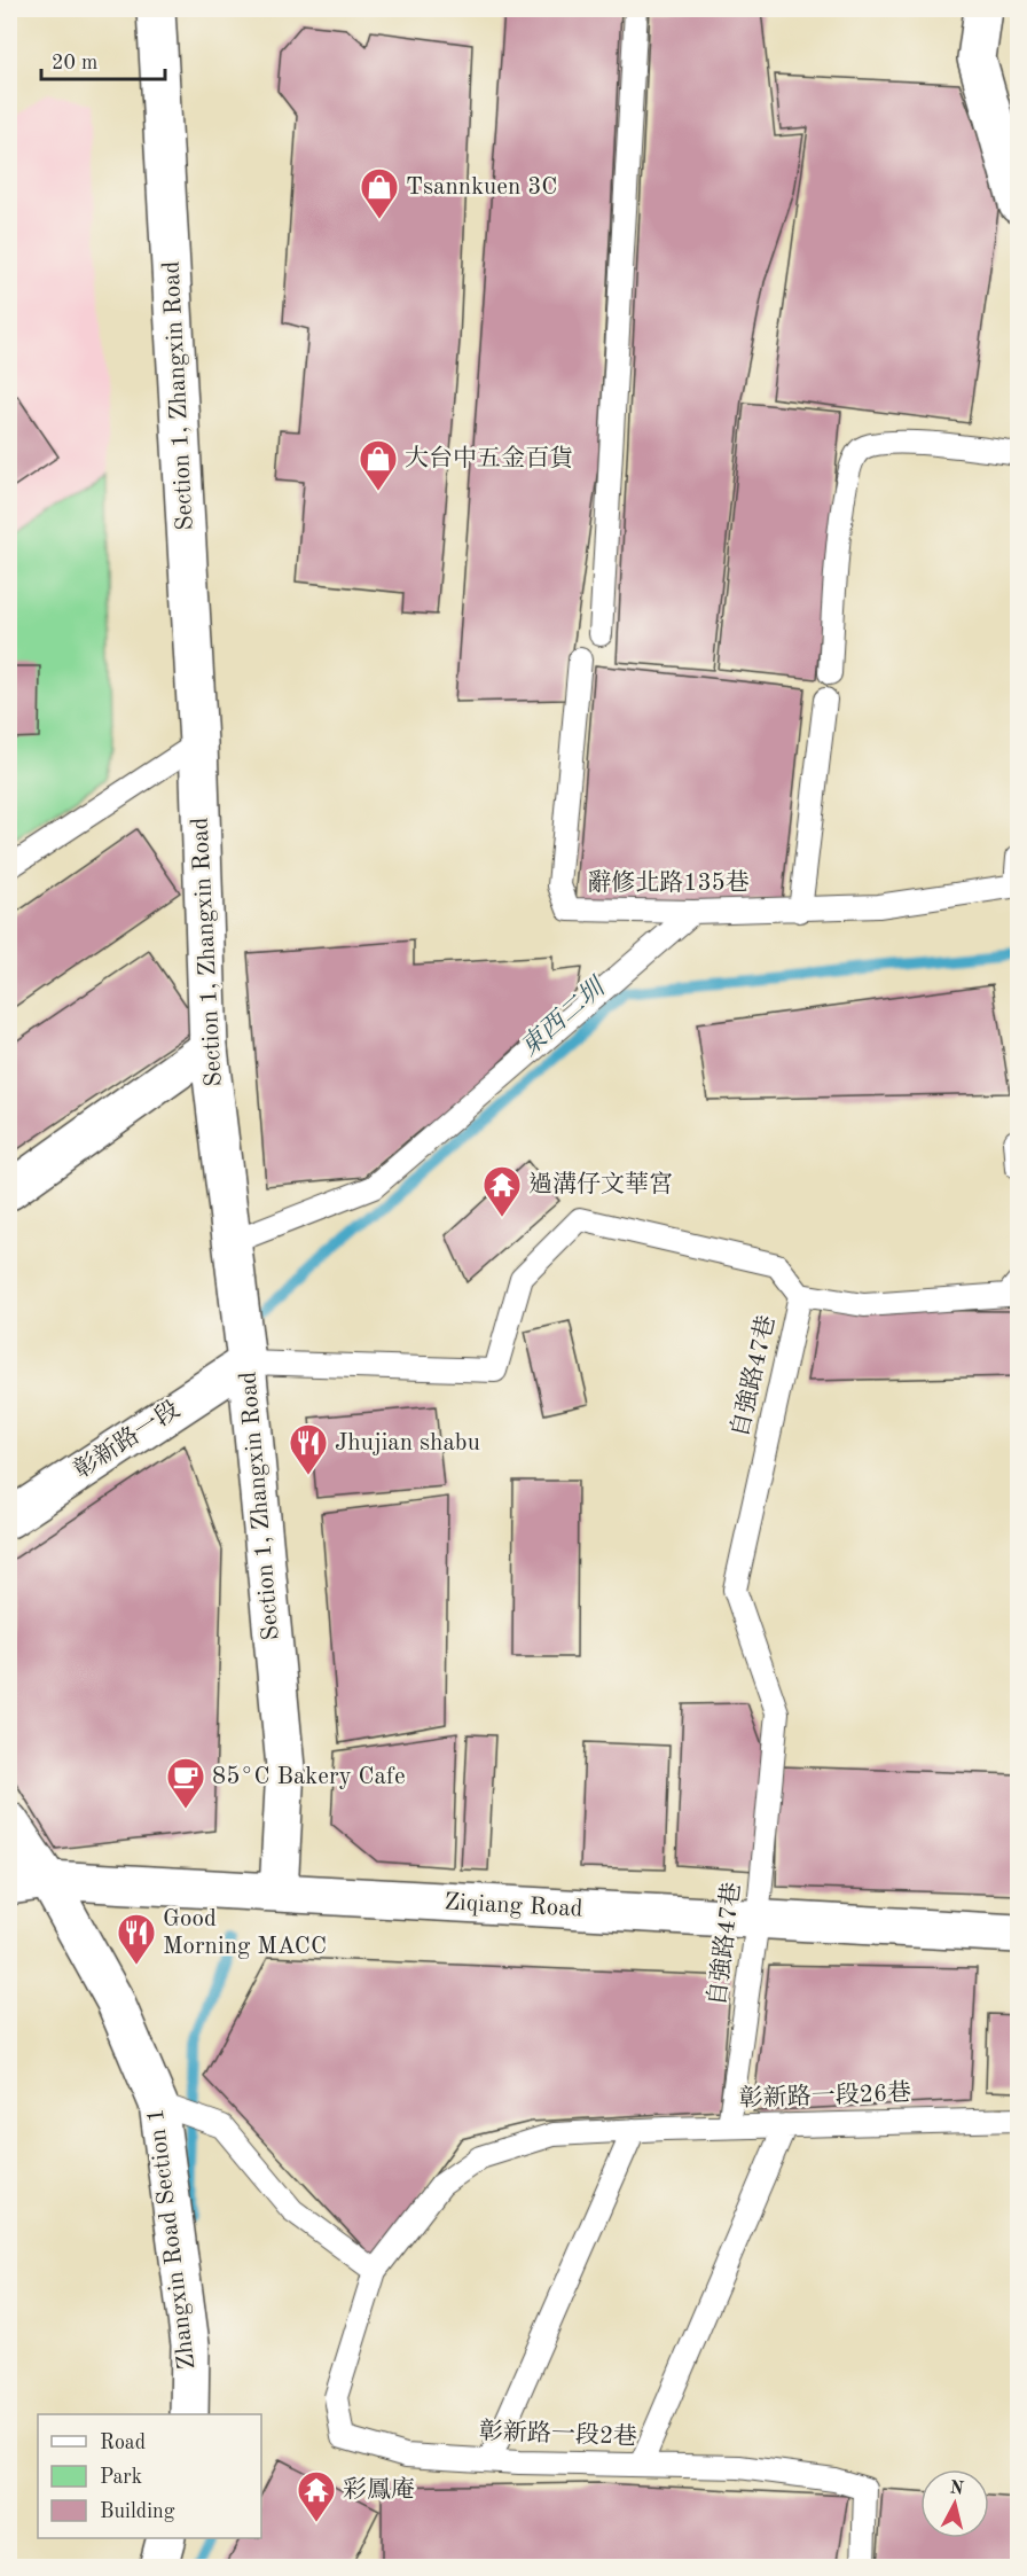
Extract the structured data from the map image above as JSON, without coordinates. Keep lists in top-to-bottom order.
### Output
{
  "streets": {
    "street": [
      "Section 1, Zhangxin Road",
      "彰新路一段",
      "Ziqiang Road",
      "Zhangxin Road Section 1"
    ],
    "lane": [
      "辭修北路135巷",
      "自強路47巷",
      "彰新路一段26巷",
      "彰新路一段2巷"
    ]
  },
  "crossings": [
    ["Section 1, Zhangxin Road", "自強路47巷"],
    ["Section 1, Zhangxin Road", "彰新路一段"],
    ["Section 1, Zhangxin Road", "Ziqiang Road"],
    ["自強路47巷", "彰新路一段"],
    ["自強路47巷", "Ziqiang Road"],
    ["自強路47巷", "彰新路一段26巷"],
    ["Ziqiang Road", "Zhangxin Road Section 1"],
    ["彰新路一段26巷", "彰新路一段2巷"]
  ],
  "water": ["東西二圳"],
  "places": {
    "shop": ["Tsannkuen 3C", "大台中五金百貨"],
    "temple": ["過溝仔文華宮", "彩鳳庵"],
    "restaurant": ["Jhujian shabu", "Good Morning MACC"],
    "cafe": ["85°C Bakery Cafe"]
  },
  "legend": ["Road", "Park", "Building"],
  "scale_bar": "20 m",
  "north": "top"
}
